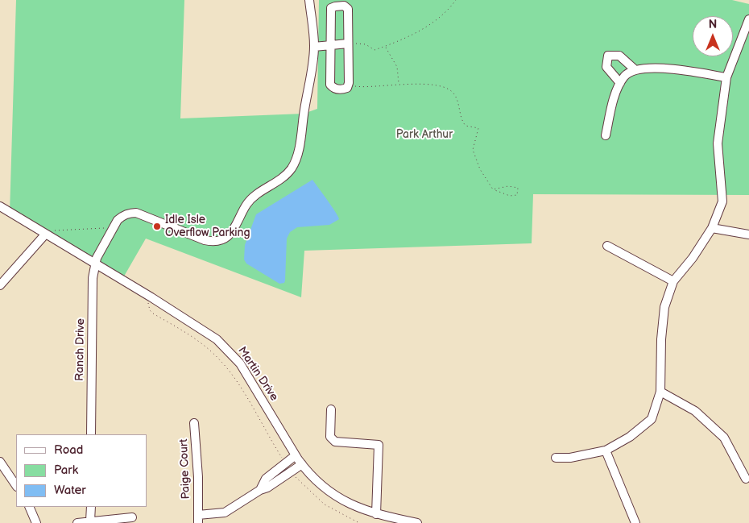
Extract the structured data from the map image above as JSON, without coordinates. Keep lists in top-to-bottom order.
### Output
{
  "streets": {
    "street": ["Ranch Drive", "Martin Drive", "Paige Court"]
  },
  "crossings": [
    ["Ranch Drive", "Martin Drive"]
  ],
  "parks": ["Park Arthur"],
  "places": ["Idle Isle Overflow Parking"],
  "legend": ["Road", "Park", "Water"],
  "north": "top"
}
